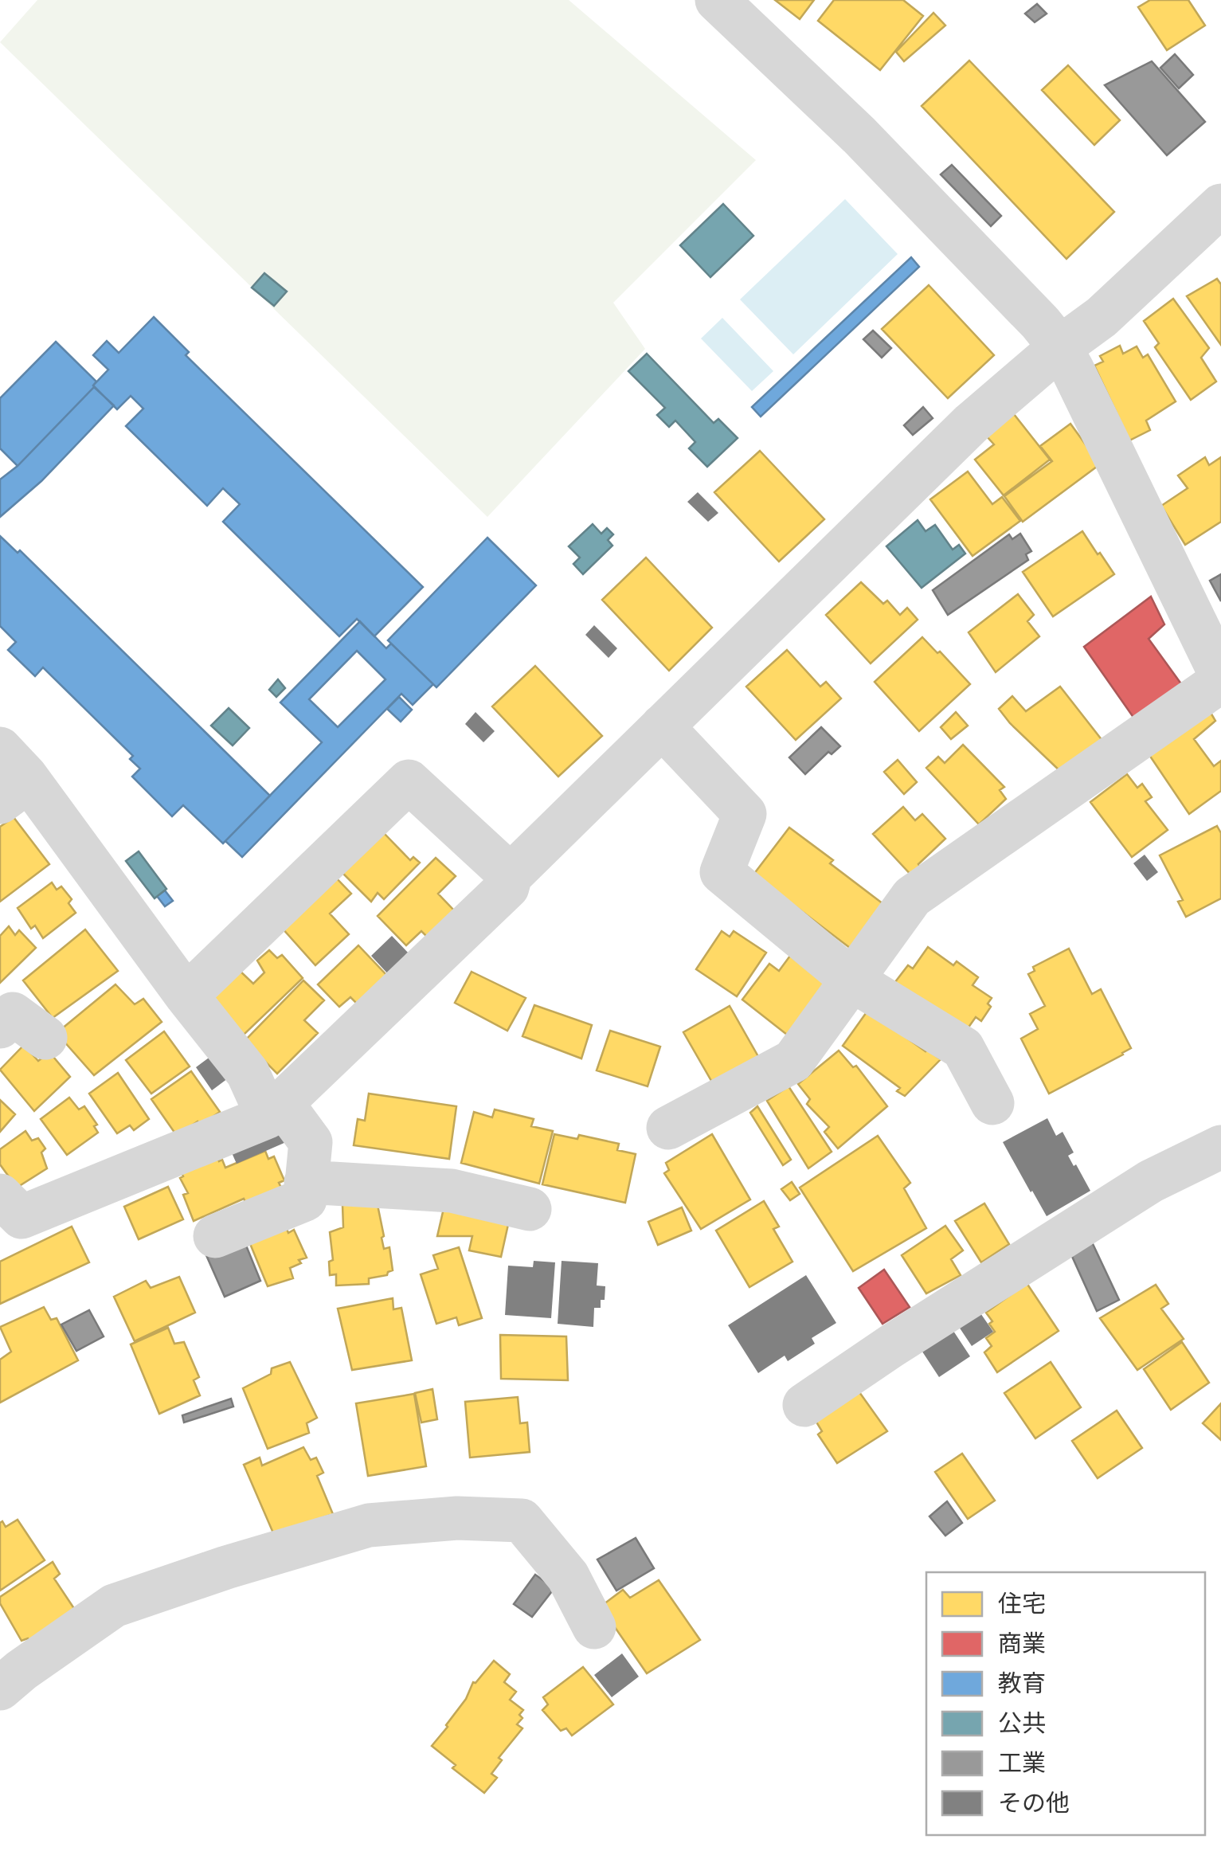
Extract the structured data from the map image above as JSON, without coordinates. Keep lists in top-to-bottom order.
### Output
{
  "legend": [
    "住宅",
    "商業",
    "教育",
    "公共",
    "工業",
    "その他"
  ]
}
